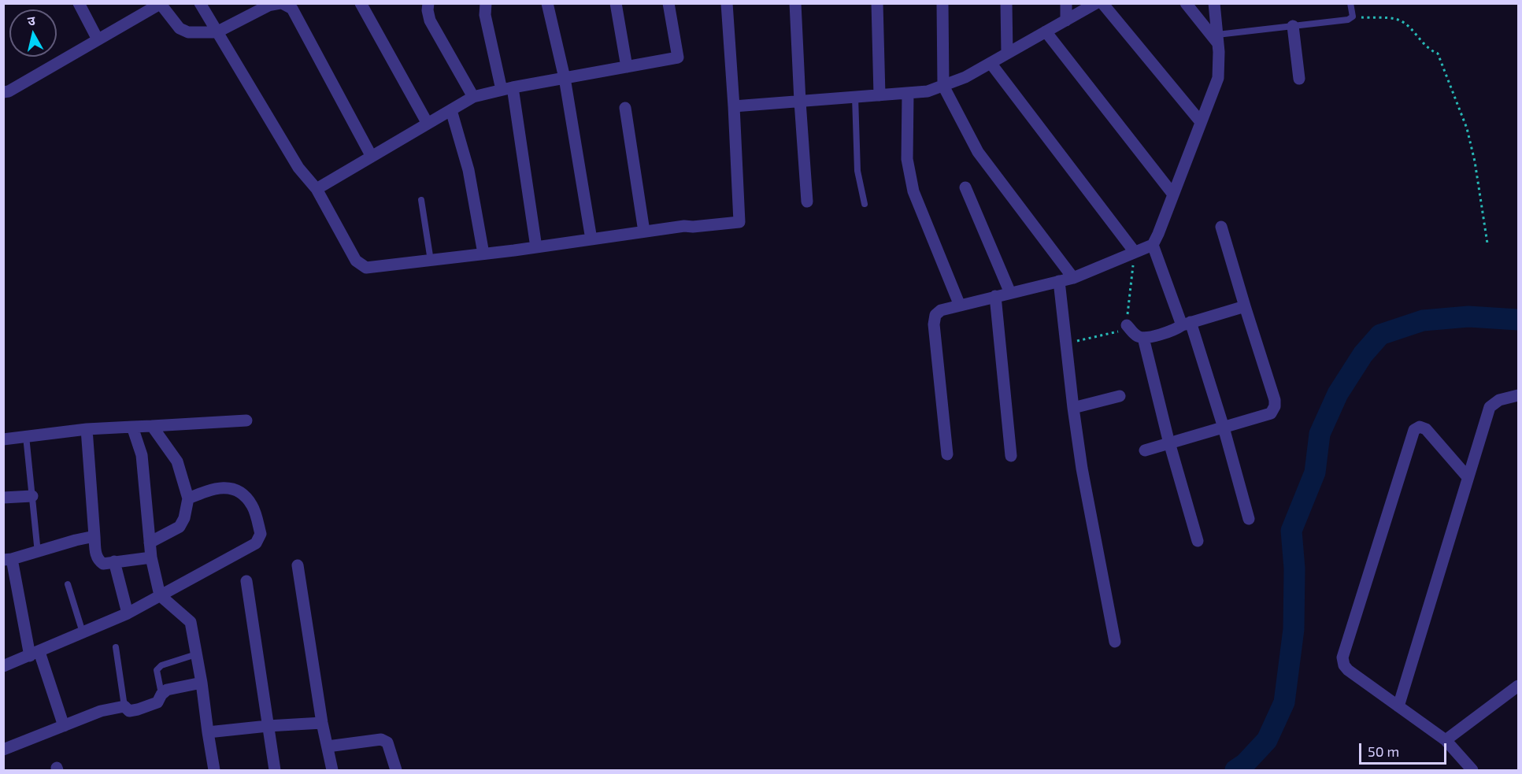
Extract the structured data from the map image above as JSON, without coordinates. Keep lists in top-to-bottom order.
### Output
{
  "scale_bar": "50 m",
  "north": "top"
}
